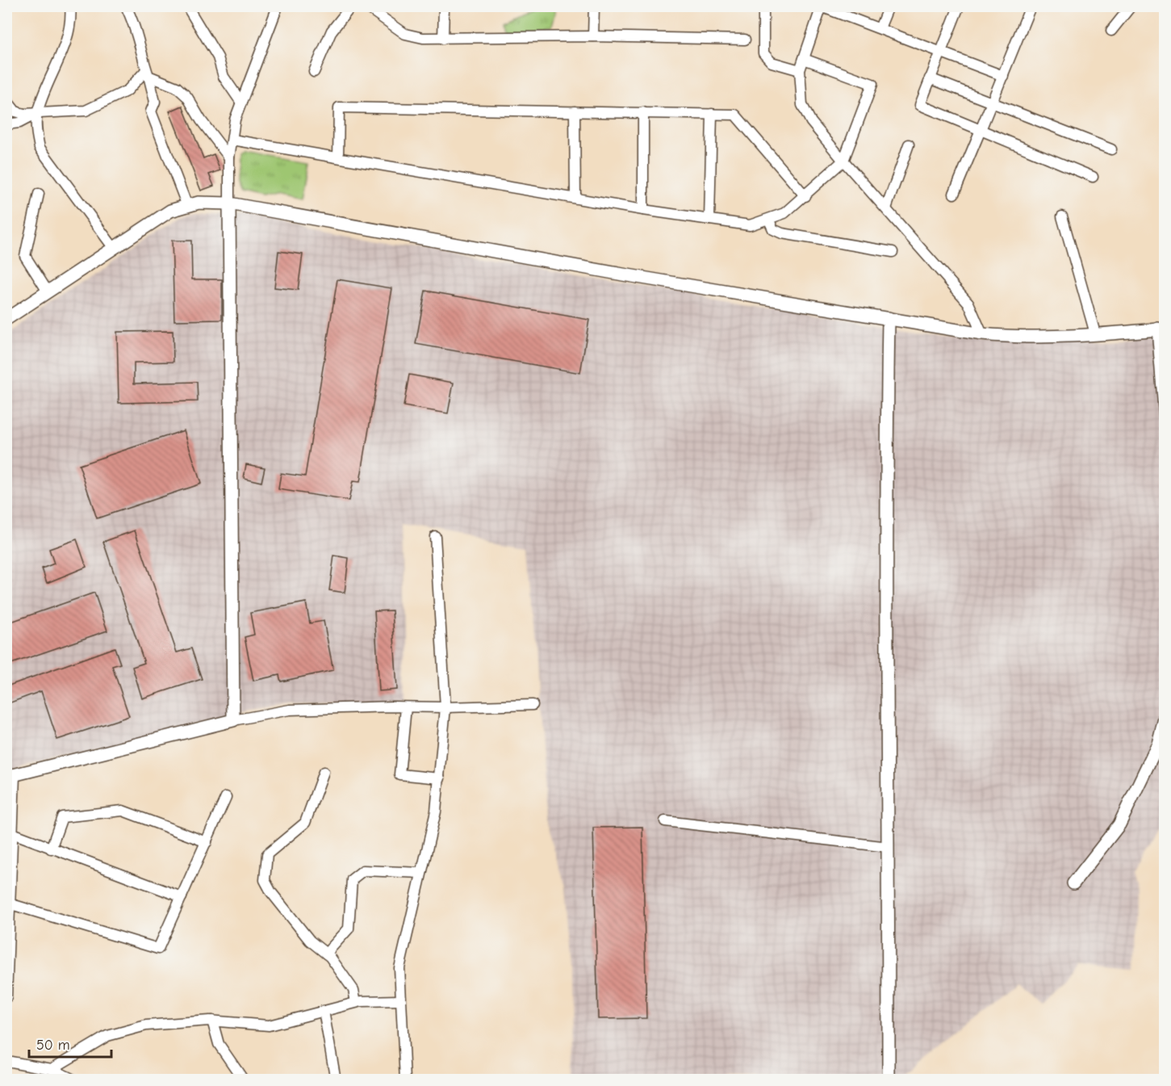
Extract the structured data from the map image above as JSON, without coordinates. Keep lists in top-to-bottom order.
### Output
{
  "scale_bar": "50 m"
}
